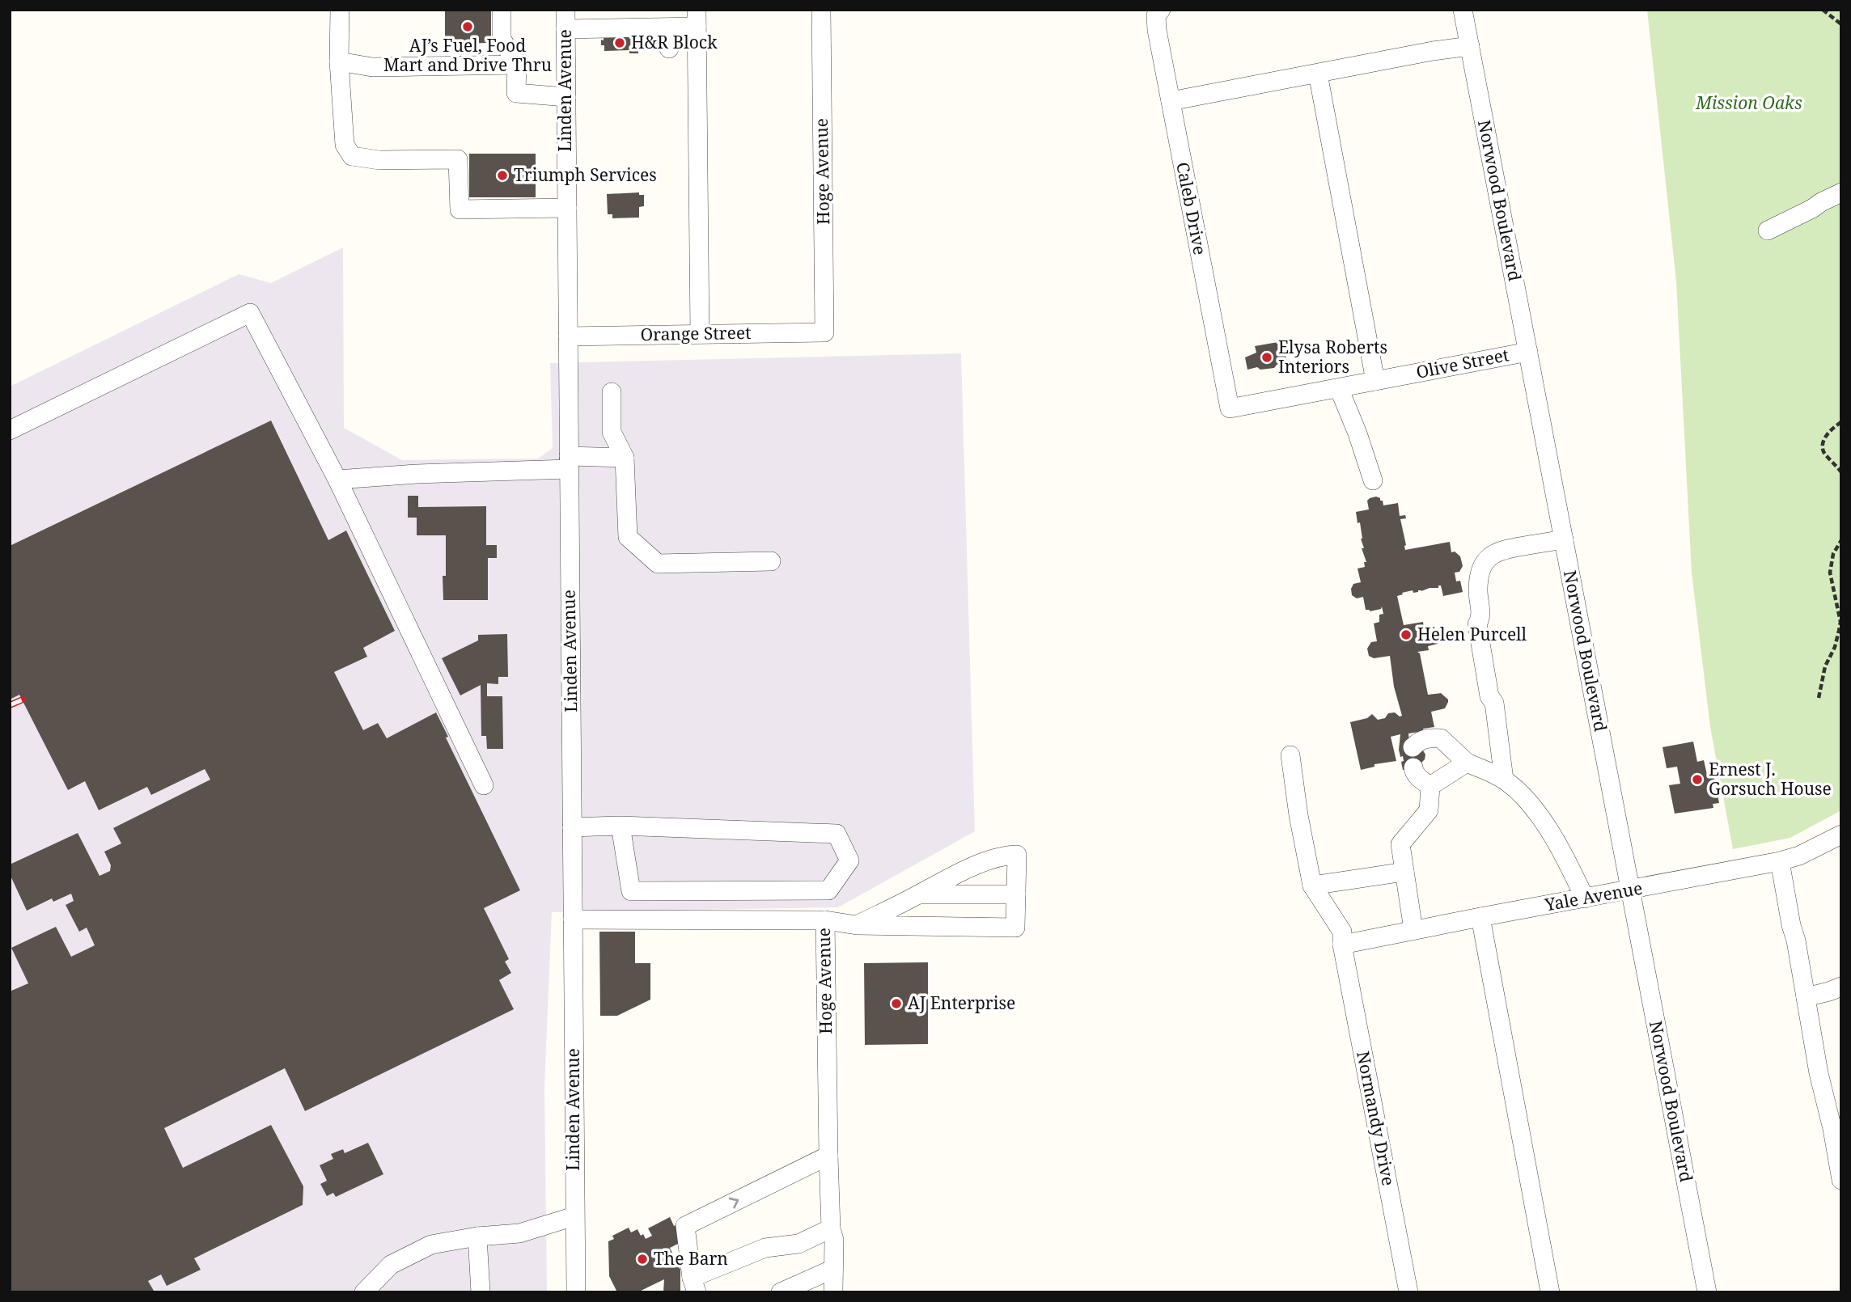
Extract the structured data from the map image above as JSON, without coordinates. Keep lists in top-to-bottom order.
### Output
{
  "streets": {
    "street": [
      "Linden Avenue",
      "Hoge Avenue",
      "Norwood Boulevard",
      "Caleb Drive",
      "Orange Street",
      "Olive Street",
      "Yale Avenue",
      "Normandy Drive"
    ]
  },
  "crossings": [
    ["Linden Avenue", "Hoge Avenue"],
    ["Linden Avenue", "Orange Street"],
    ["Hoge Avenue", "Orange Street"],
    ["Norwood Boulevard", "Olive Street"],
    ["Norwood Boulevard", "Yale Avenue"],
    ["Caleb Drive", "Olive Street"],
    ["Yale Avenue", "Normandy Drive"]
  ],
  "parks": ["Mission Oaks"],
  "places": [
    "AJ’s Fuel, Food Mart and Drive Thru",
    "H&R Block",
    "Triumph Services",
    "Elysa Roberts Interiors",
    "Helen Purcell",
    "Ernest J. Gorsuch House",
    "AJ Enterprise",
    "The Barn"
  ]
}
